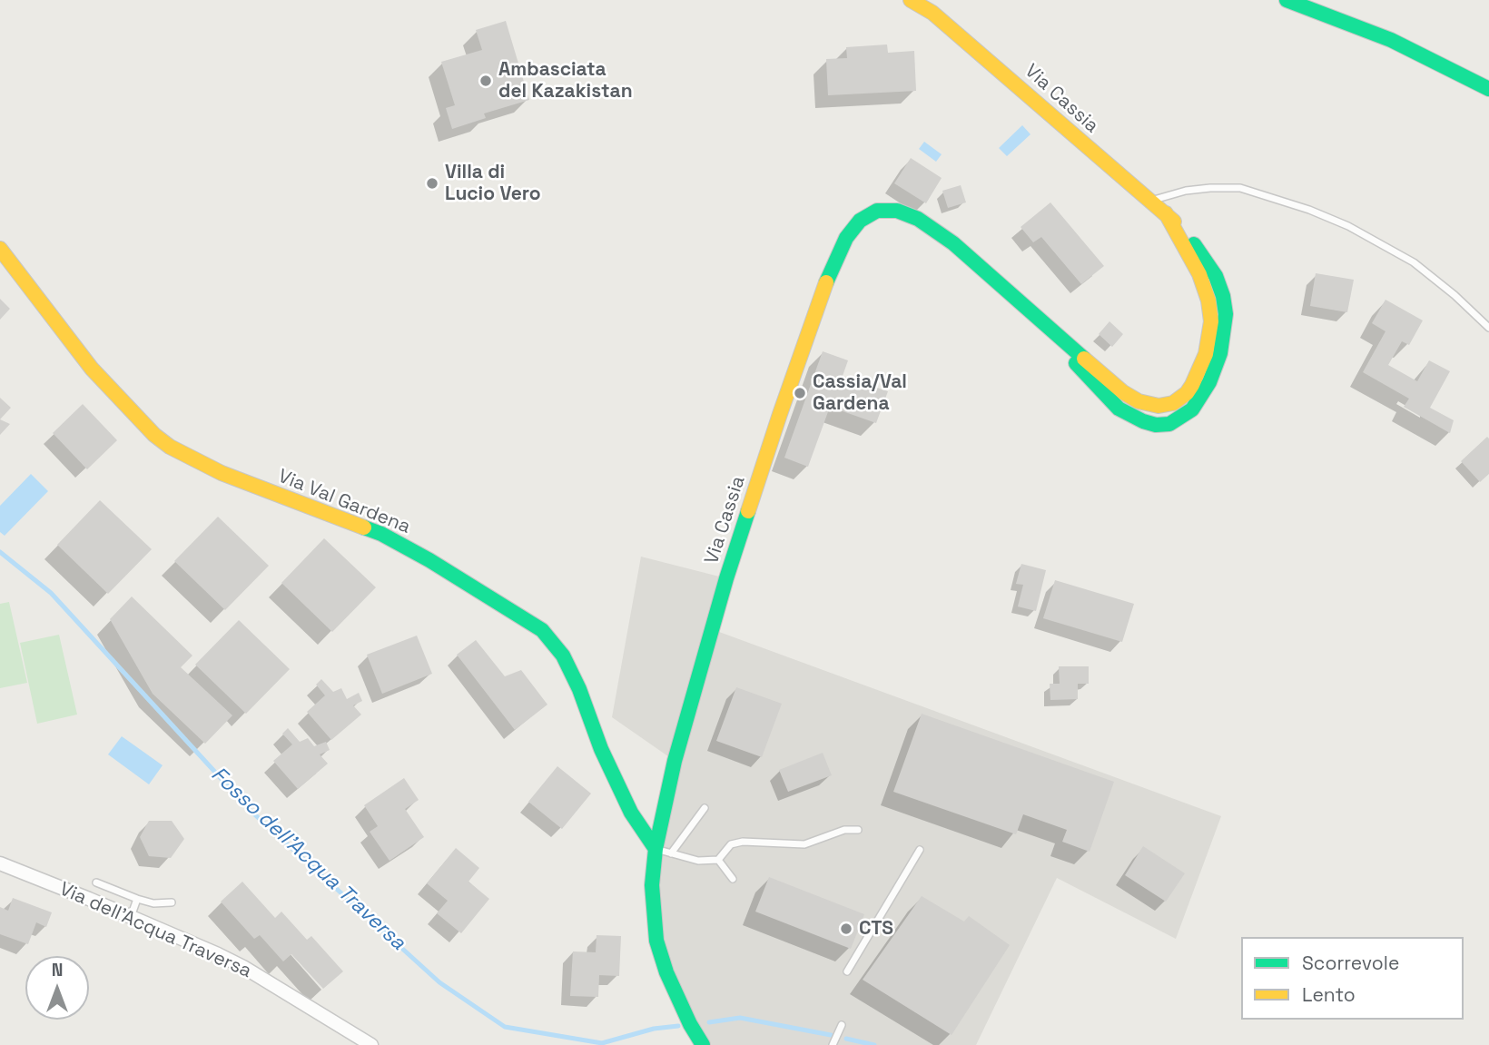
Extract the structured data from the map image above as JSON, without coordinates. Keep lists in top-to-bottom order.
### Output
{
  "streets": {
    "street": ["Via Cassia", "Via Val Gardena", "Via dell'Acqua Traversa"]
  },
  "crossings": [
    ["Via Cassia", "Via Val Gardena"]
  ],
  "water": ["Fosso dell'Acqua Traversa"],
  "places": [
    "Ambasciata del Kazakistan",
    "Villa di Lucio Vero",
    "Cassia/Val Gardena",
    "CTS"
  ],
  "legend": ["Scorrevole", "Lento"],
  "north": "top"
}
